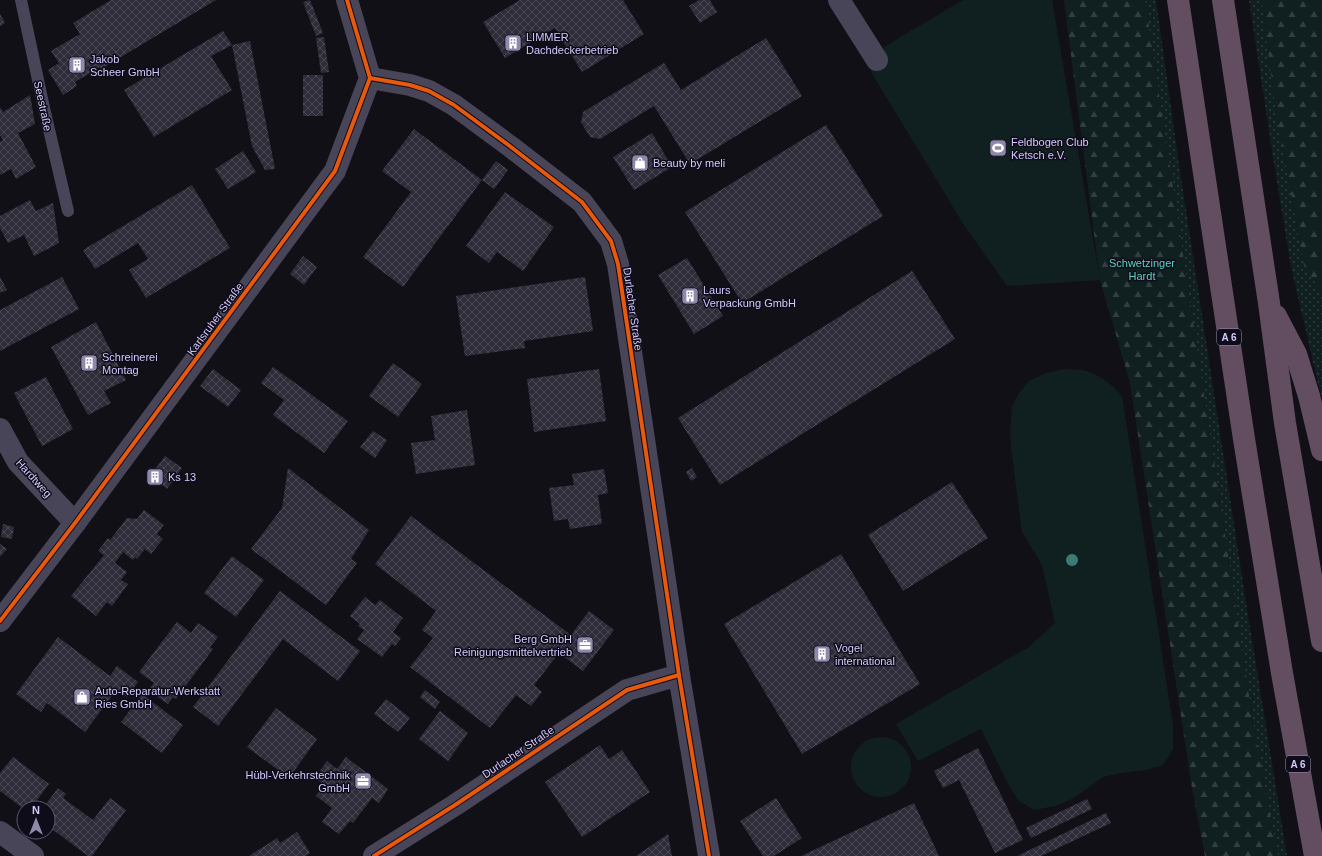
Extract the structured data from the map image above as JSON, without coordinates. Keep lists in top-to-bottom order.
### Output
{
  "streets": {
    "highway": ["A 6"],
    "street": ["Durlacher Straße", "Karlsruher Straße", "Hardtweg"],
    "lane": ["Seestraße"]
  },
  "crossings": [
    ["Durlacher Straße", "Karlsruher Straße"],
    ["Karlsruher Straße", "Hardtweg"]
  ],
  "parks": ["Schwetzinger Hardt"],
  "places": {
    "building": [
      "LIMMER Dachdeckerbetrieb",
      "Jakob Scheer GmbH",
      "Laurs Verpackung GmbH",
      "Schreinerei Montag",
      "Ks 13",
      "Vogel international"
    ],
    "sports": ["Feldbogen Club Ketsch e.V."],
    "shop": ["Beauty by meli", "Auto-Reparatur-Werkstatt Ries GmbH"],
    "office": ["Berg GmbH Reinigungsmittelvertrieb", "Hübl-Verkehrstechnik GmbH"]
  },
  "north": "top"
}
